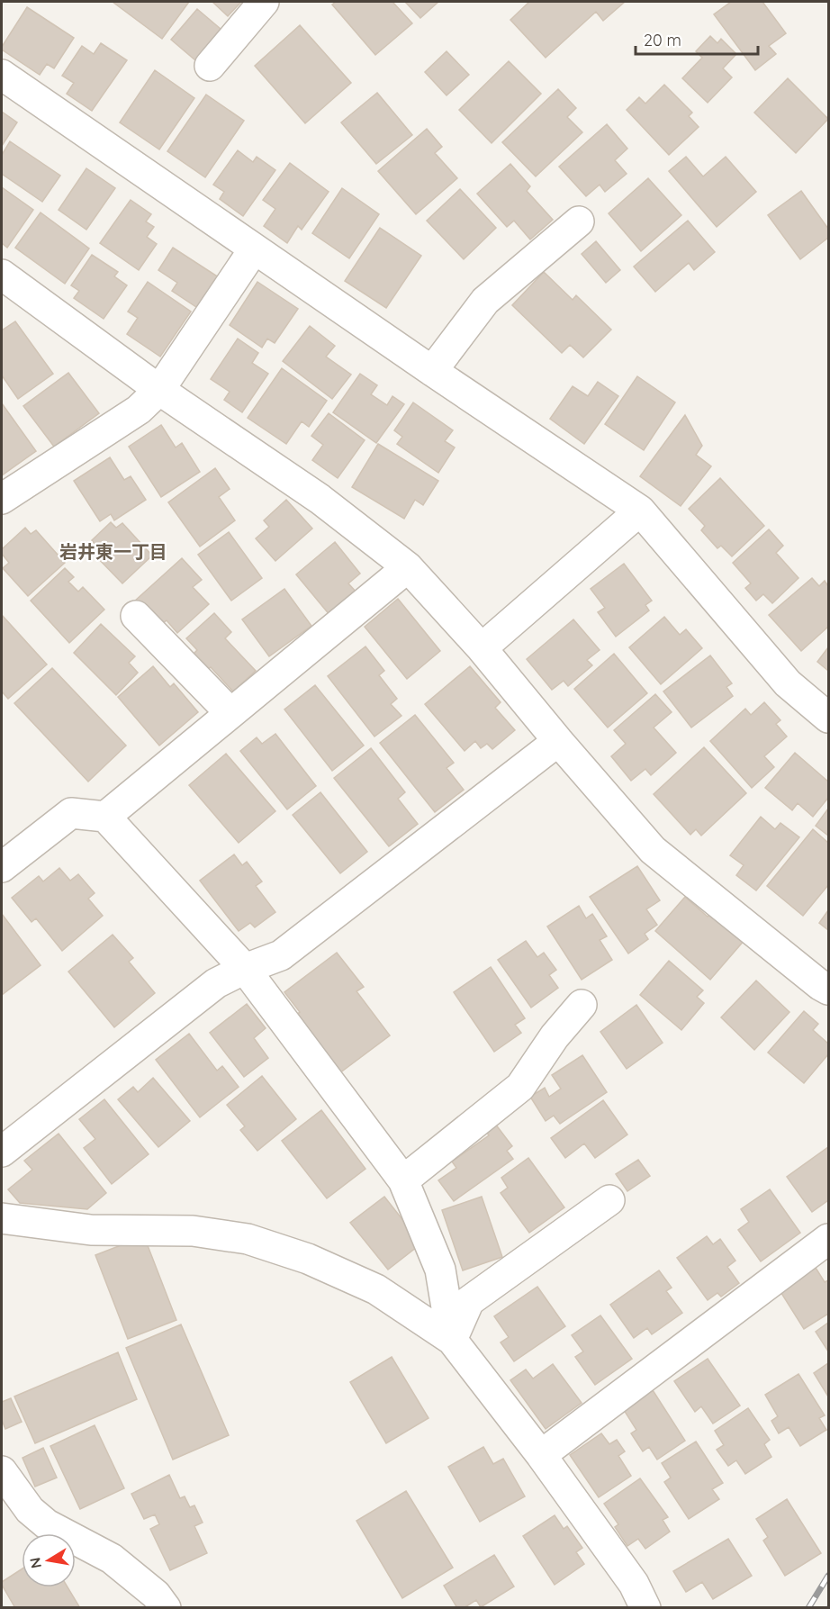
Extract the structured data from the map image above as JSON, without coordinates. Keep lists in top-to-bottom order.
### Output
{
  "districts": ["岩井東一丁目"],
  "scale_bar": "20 m",
  "north": "left"
}
